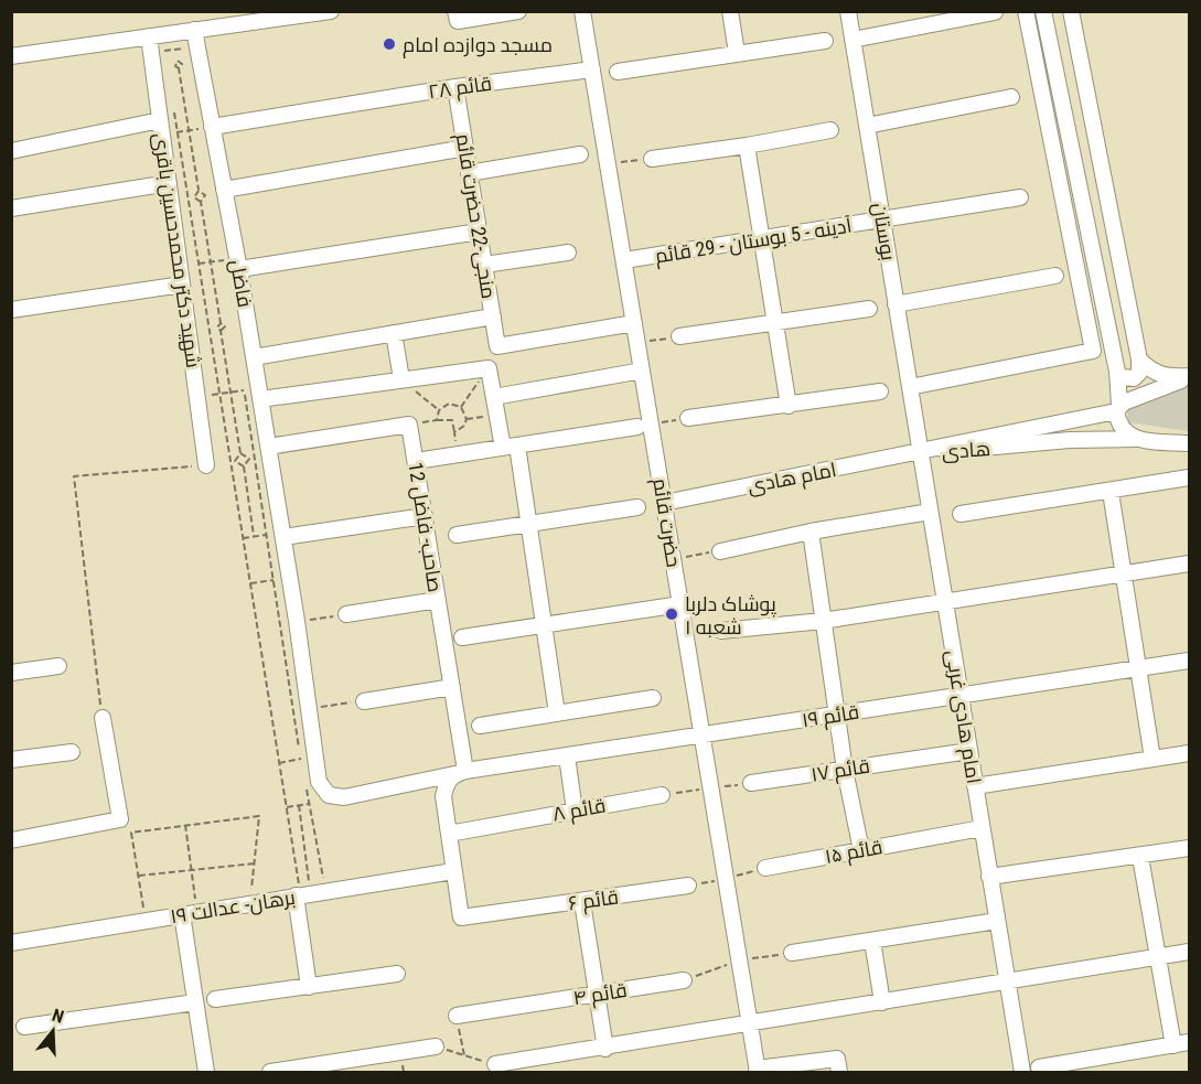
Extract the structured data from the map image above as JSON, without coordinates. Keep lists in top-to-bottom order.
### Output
{
  "streets": {
    "street": [
      "قائم ۲۸",
      "منجی-22 حضرت قائم",
      "بوستان",
      "آدینه - 5 بوستان - 29 قائم",
      "شهید دکتر محمدحسین باقری",
      "فاضل",
      "هادی",
      "امام هادی",
      "حضرت قائم",
      "صاحب- فاضل 12",
      "قائم ۱۹",
      "امام هادی غربی",
      "قائم ۱۷",
      "قائم ۸",
      "قائم ۱۵",
      "قائم ۶",
      "برهان- عدالت ۱۹",
      "قائم ۴"
    ]
  },
  "crossings": [
    ["قائم ۲۸", "منجی-22 حضرت قائم"],
    ["قائم ۲۸", "فاضل"],
    ["قائم ۲۸", "حضرت قائم"],
    ["منجی-22 حضرت قائم", "حضرت قائم"],
    ["بوستان", "آدینه - 5 بوستان - 29 قائم"],
    ["بوستان", "هادی"],
    ["بوستان", "امام هادی"],
    ["بوستان", "امام هادی غربی"],
    ["آدینه - 5 بوستان - 29 قائم", "حضرت قائم"],
    ["فاضل", "صاحب- فاضل 12"],
    ["فاضل", "قائم ۱۹"],
    ["هادی", "امام هادی"],
    ["هادی", "امام هادی غربی"],
    ["امام هادی", "حضرت قائم"],
    ["امام هادی", "امام هادی غربی"],
    ["حضرت قائم", "قائم ۱۹"],
    ["صاحب- فاضل 12", "قائم ۱۹"],
    ["قائم ۱۹", "امام هادی غربی"],
    ["امام هادی غربی", "قائم ۱۷"],
    ["امام هادی غربی", "قائم ۱۵"],
    ["قائم ۶", "برهان- عدالت ۱۹"]
  ],
  "places": ["مسجد دوازده امام", "پوشاک دلربا شعبه ۱"],
  "north": "top"
}
